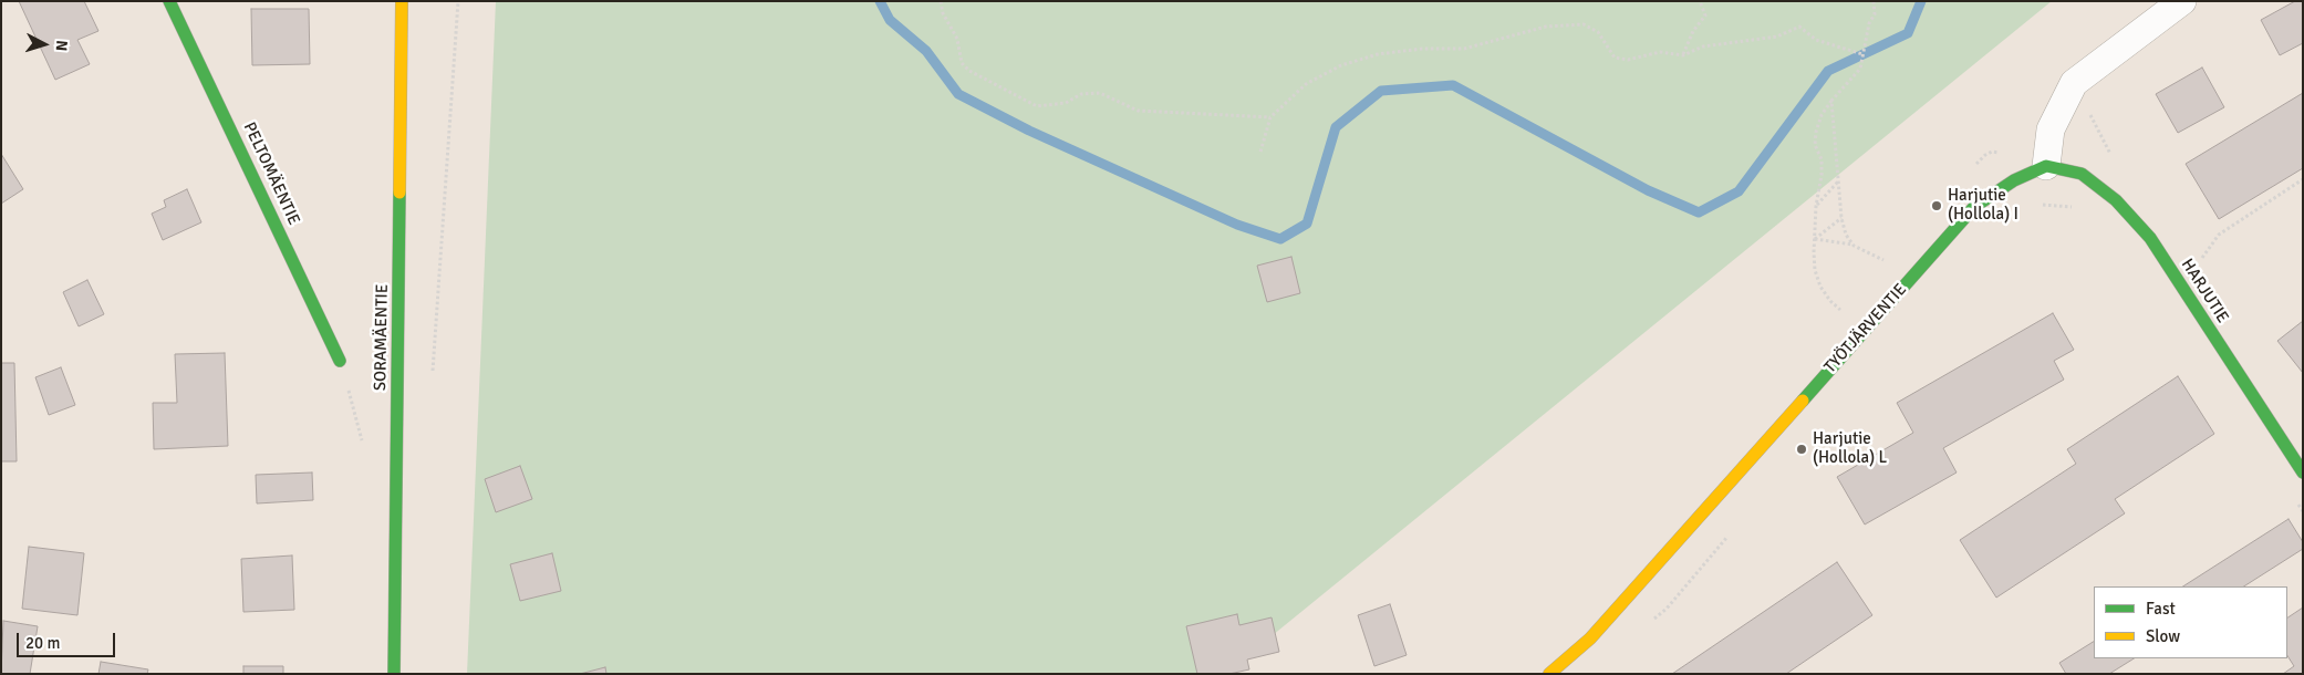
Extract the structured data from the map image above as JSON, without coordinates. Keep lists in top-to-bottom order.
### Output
{
  "streets": {
    "street": [
      "PELTOMÄENTIE",
      "HARJUTIE",
      "TYÖTJÄRVENTIE",
      "SORAMÄENTIE"
    ]
  },
  "crossings": [
    ["PELTOMÄENTIE", "SORAMÄENTIE"],
    ["HARJUTIE", "TYÖTJÄRVENTIE"]
  ],
  "places": ["Harjutie (Hollola) I", "Harjutie (Hollola) L"],
  "legend": ["Fast", "Slow"],
  "scale_bar": "20 m",
  "north": "right"
}
